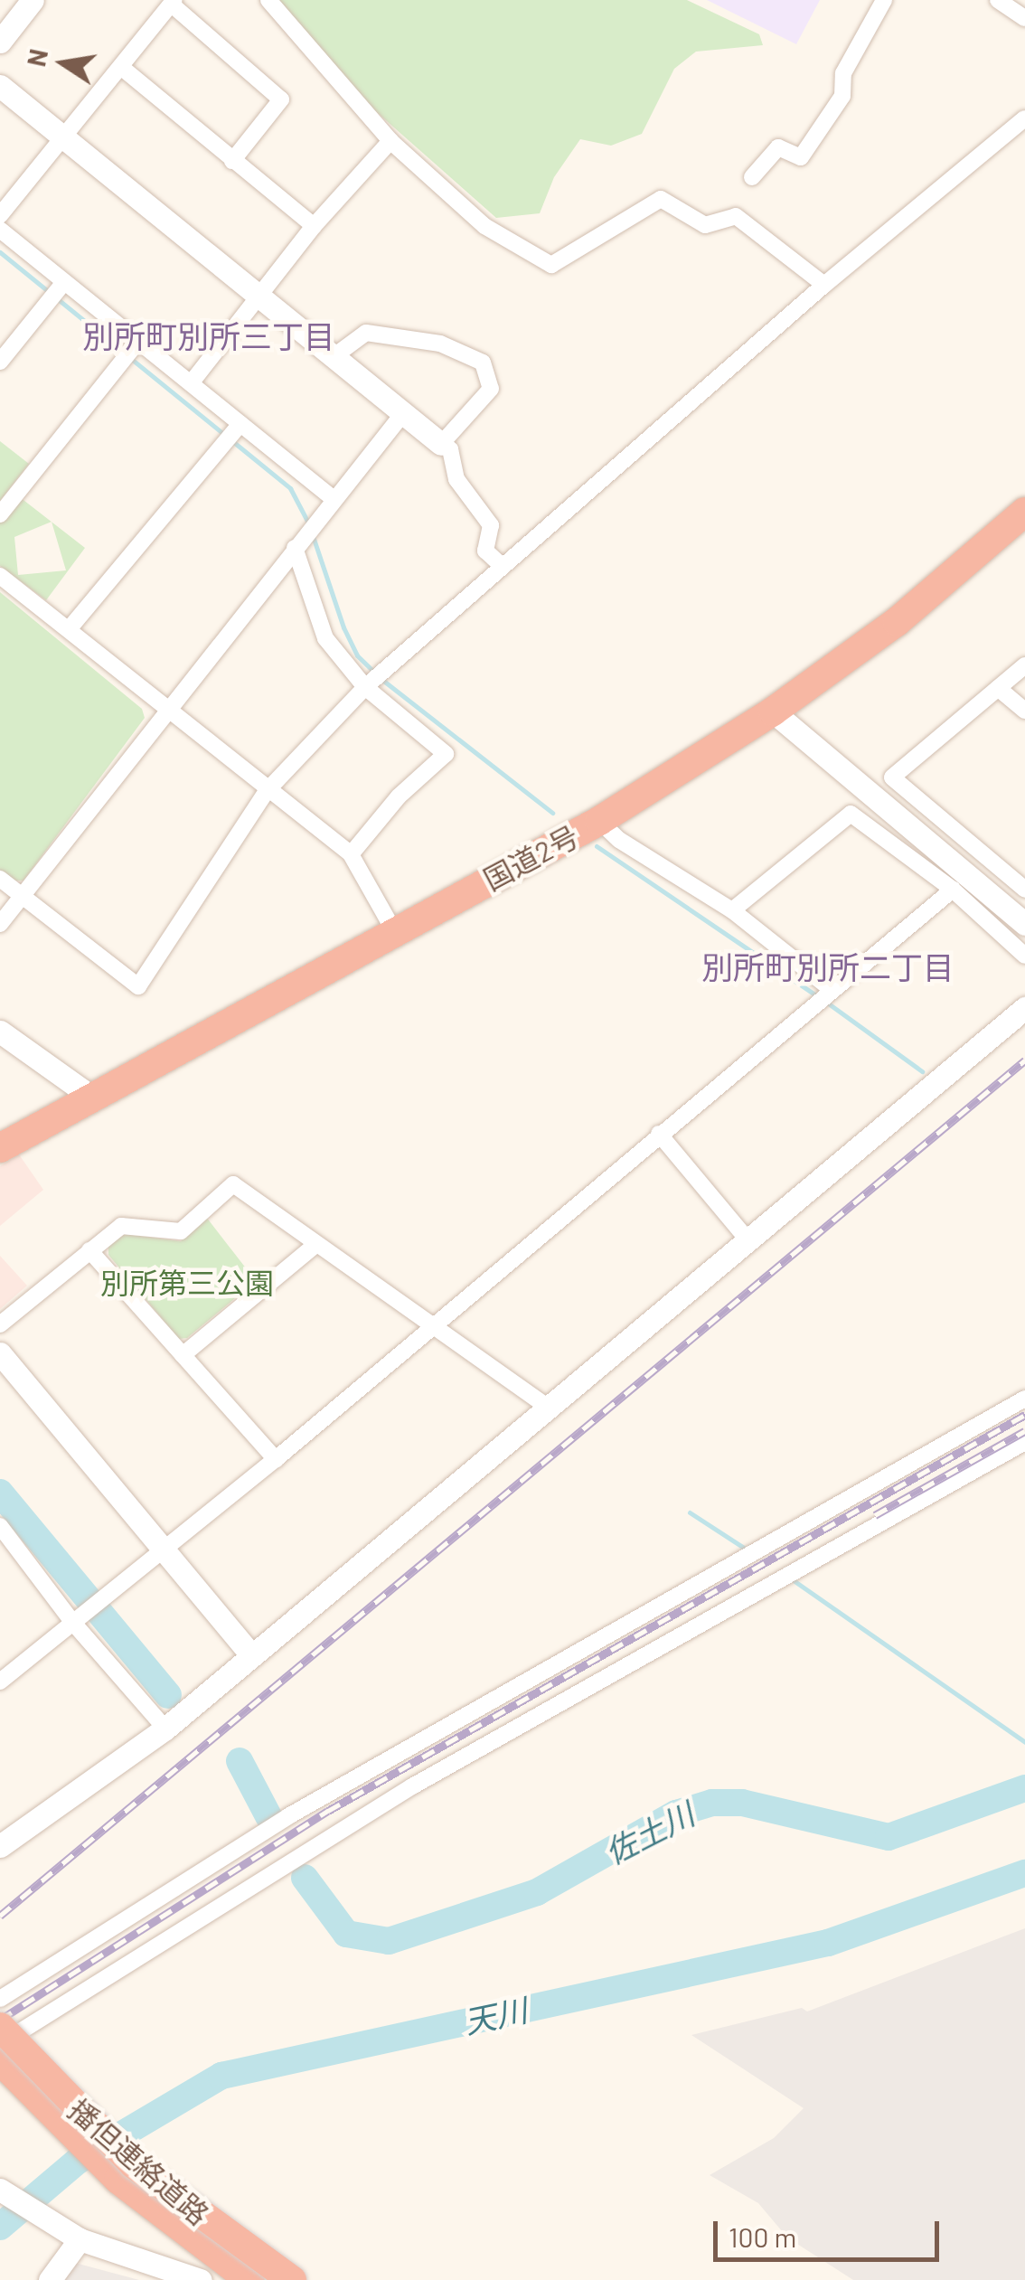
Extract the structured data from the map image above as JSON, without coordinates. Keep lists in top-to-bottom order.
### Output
{
  "streets": {
    "highway": ["国道2号", "播但連絡道路"]
  },
  "districts": ["別所町別所三丁目", "別所町別所二丁目"],
  "water": ["佐土川", "天川"],
  "parks": ["別所第三公園"],
  "scale_bar": "100 m",
  "north": "left"
}
